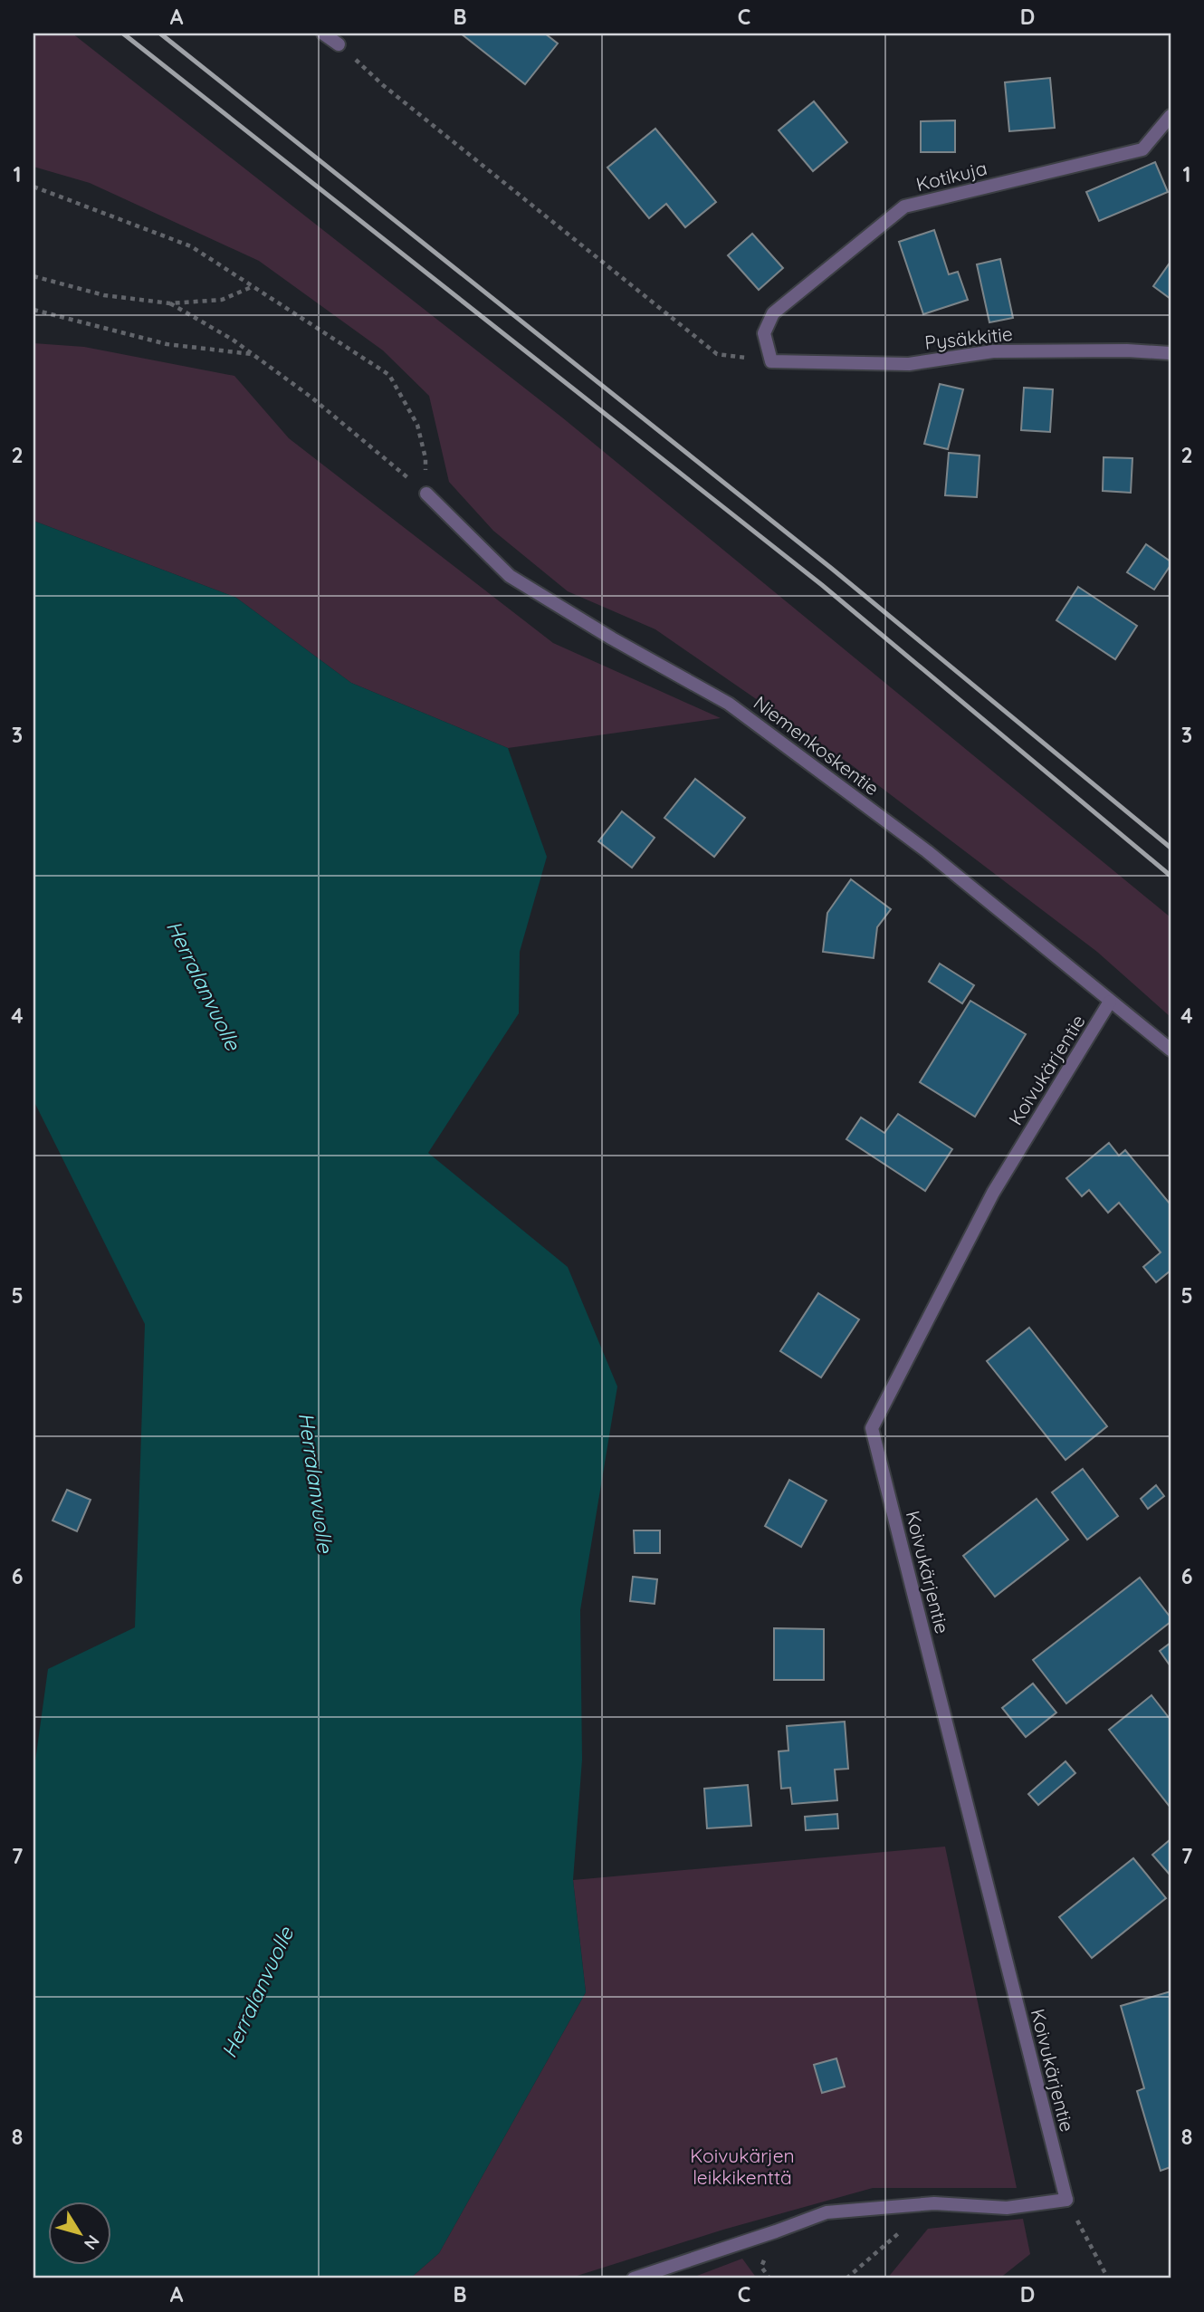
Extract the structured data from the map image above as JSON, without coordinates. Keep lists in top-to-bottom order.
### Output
{
  "streets": {
    "street": [
      "Kotikuja",
      "Pysäkkitie",
      "Niemenkoskentie",
      "Koivukärjentie"
    ]
  },
  "crossings": [
    ["Kotikuja", "Pysäkkitie"],
    ["Niemenkoskentie", "Koivukärjentie"]
  ],
  "water": ["Herralanvuolle"],
  "parks": ["Koivukärjen leikkikenttä"],
  "north": "bottom right",
  "grid": {
    "columns": [
      "A",
      "B",
      "C",
      "D"
    ],
    "rows": [
      "1",
      "2",
      "3",
      "4",
      "5",
      "6",
      "7",
      "8"
    ]
  }
}
